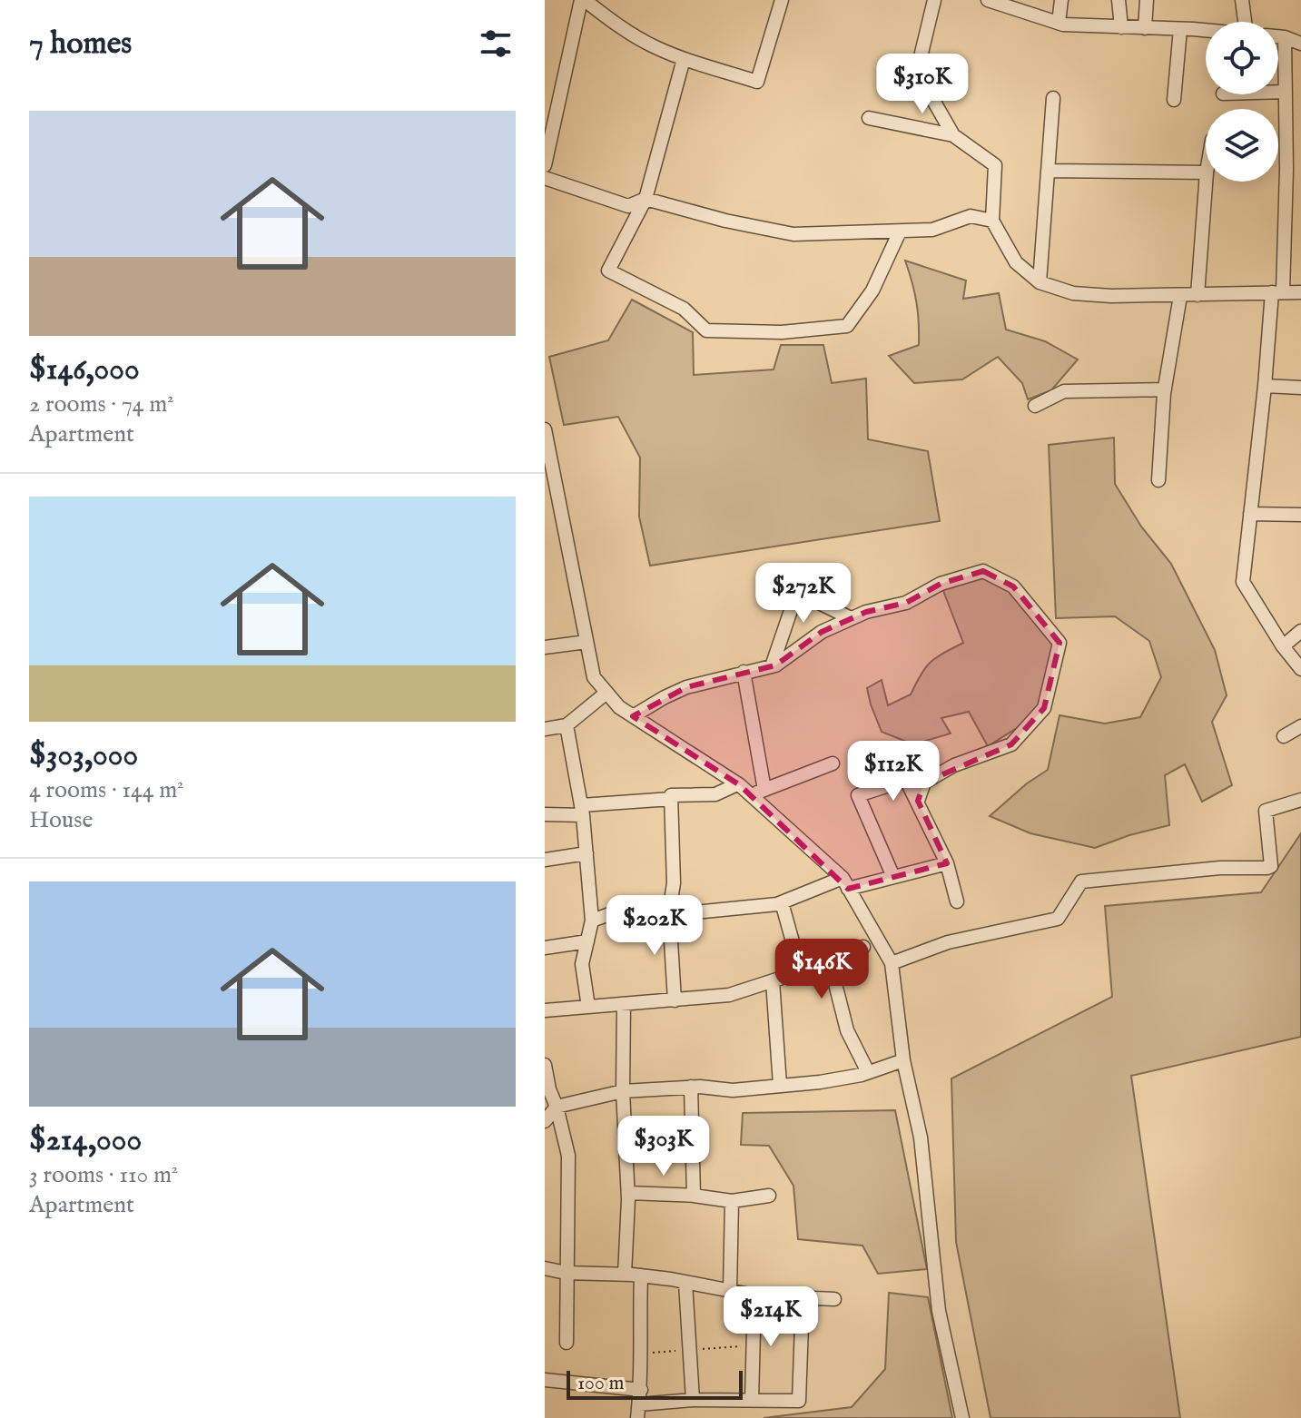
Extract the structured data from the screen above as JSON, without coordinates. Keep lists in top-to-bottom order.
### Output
{
  "scale_bar": "100 m",
  "page": {
    "heading": "7 homes",
    "price": [
      "$310K",
      "$272K",
      "$112K",
      "$202K",
      "$146K",
      "$303K",
      "$214K"
    ],
    "list": [
      {
        "name": "$146,000",
        "note": "2 rooms · 74 m² · Apartment"
      },
      {
        "name": "$303,000",
        "note": "4 rooms · 144 m² · House"
      },
      {
        "name": "$214,000",
        "note": "3 rooms · 110 m² · Apartment"
      }
    ],
    "scale": "100 m"
  }
}
